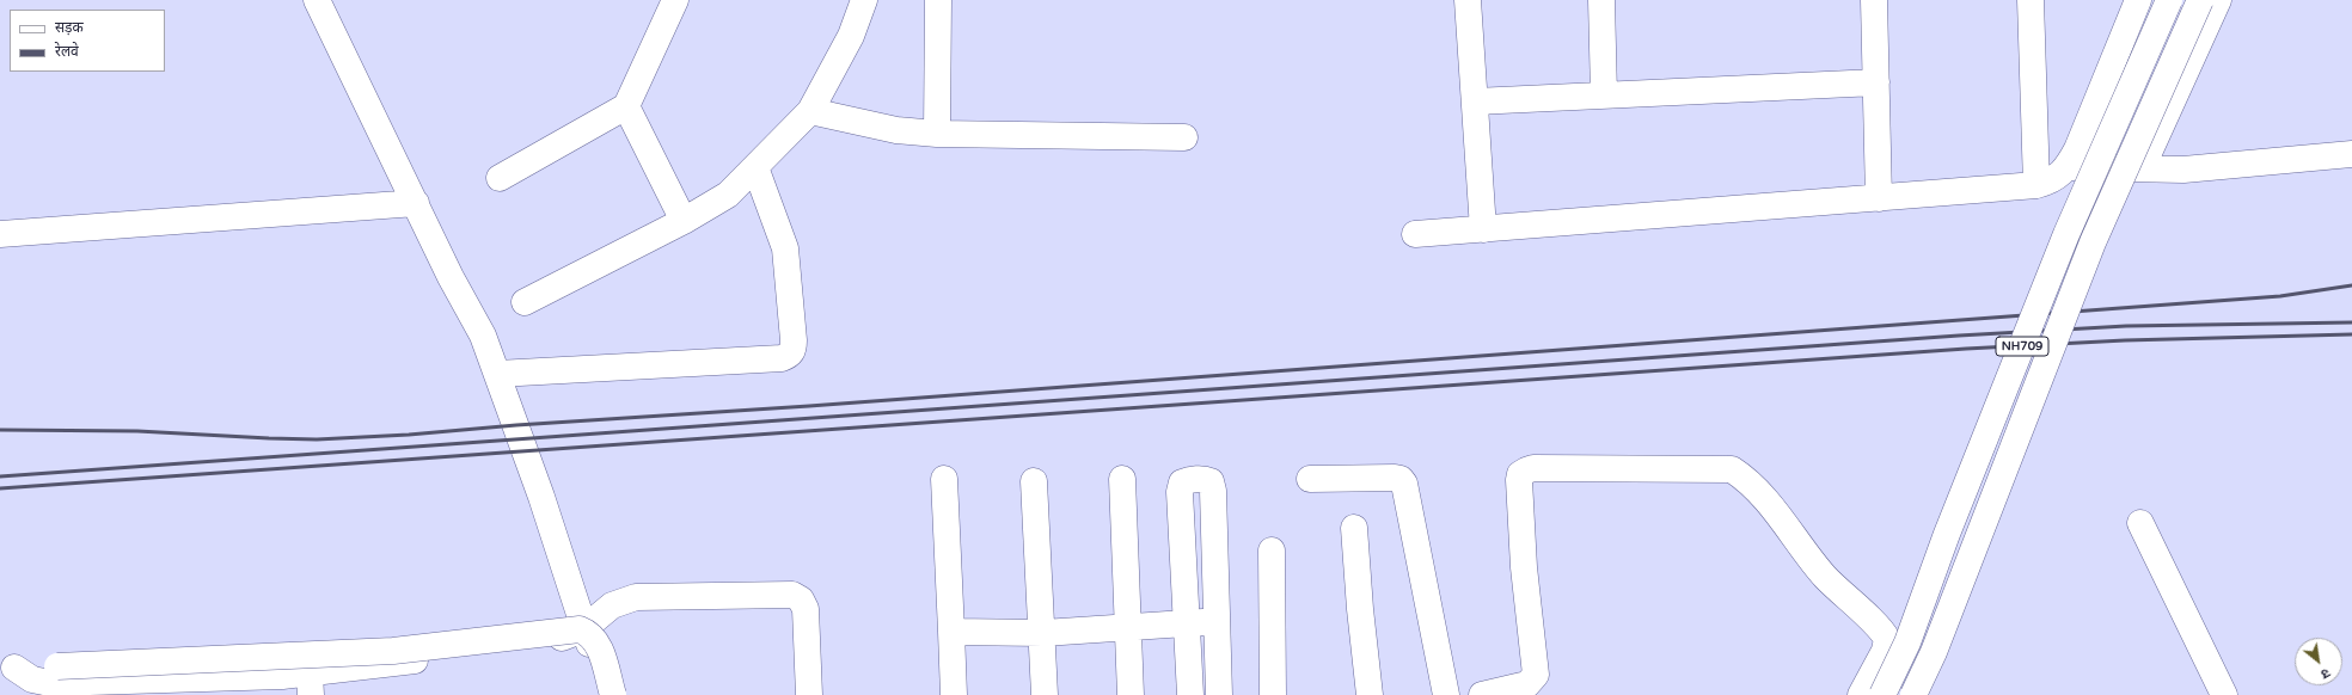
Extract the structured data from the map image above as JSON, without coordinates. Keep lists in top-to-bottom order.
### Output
{
  "streets": {
    "main road": ["NH709"]
  },
  "legend": ["सड़क", "रेलवे"],
  "north": "bottom right"
}
